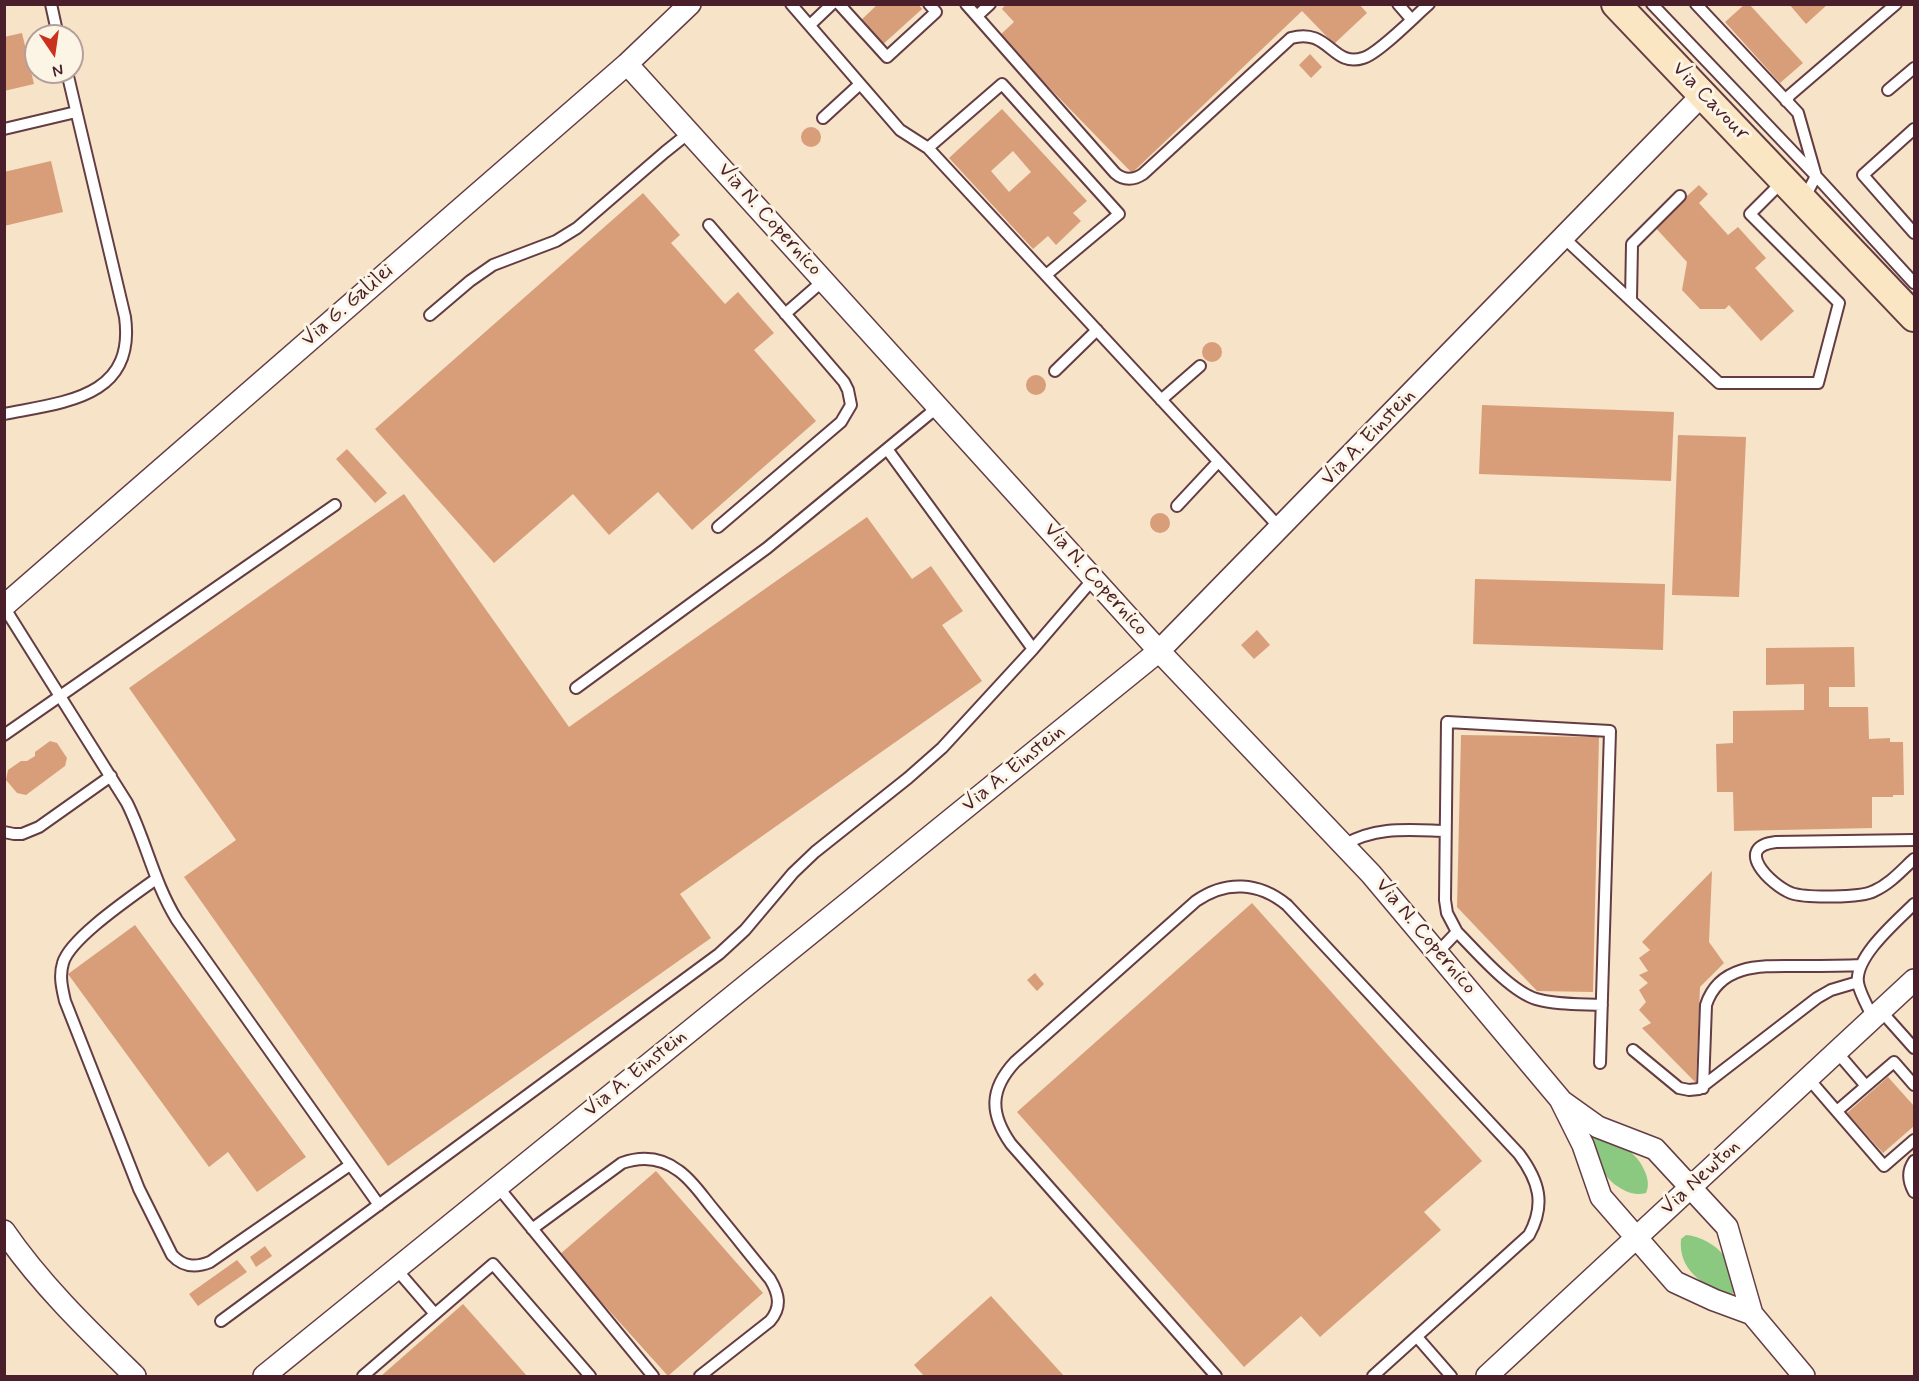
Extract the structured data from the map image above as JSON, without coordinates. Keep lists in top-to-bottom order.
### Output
{
  "streets": {
    "main road": ["Via Cavour"],
    "street": [
      "Via N. Copernico",
      "Via G. Galilei",
      "Via A. Einstein",
      "Via Newton"
    ]
  },
  "crossings": [
    ["Via Cavour", "Via A. Einstein"],
    ["Via N. Copernico", "Via G. Galilei"],
    ["Via N. Copernico", "Via A. Einstein"]
  ],
  "north": "bottom"
}
